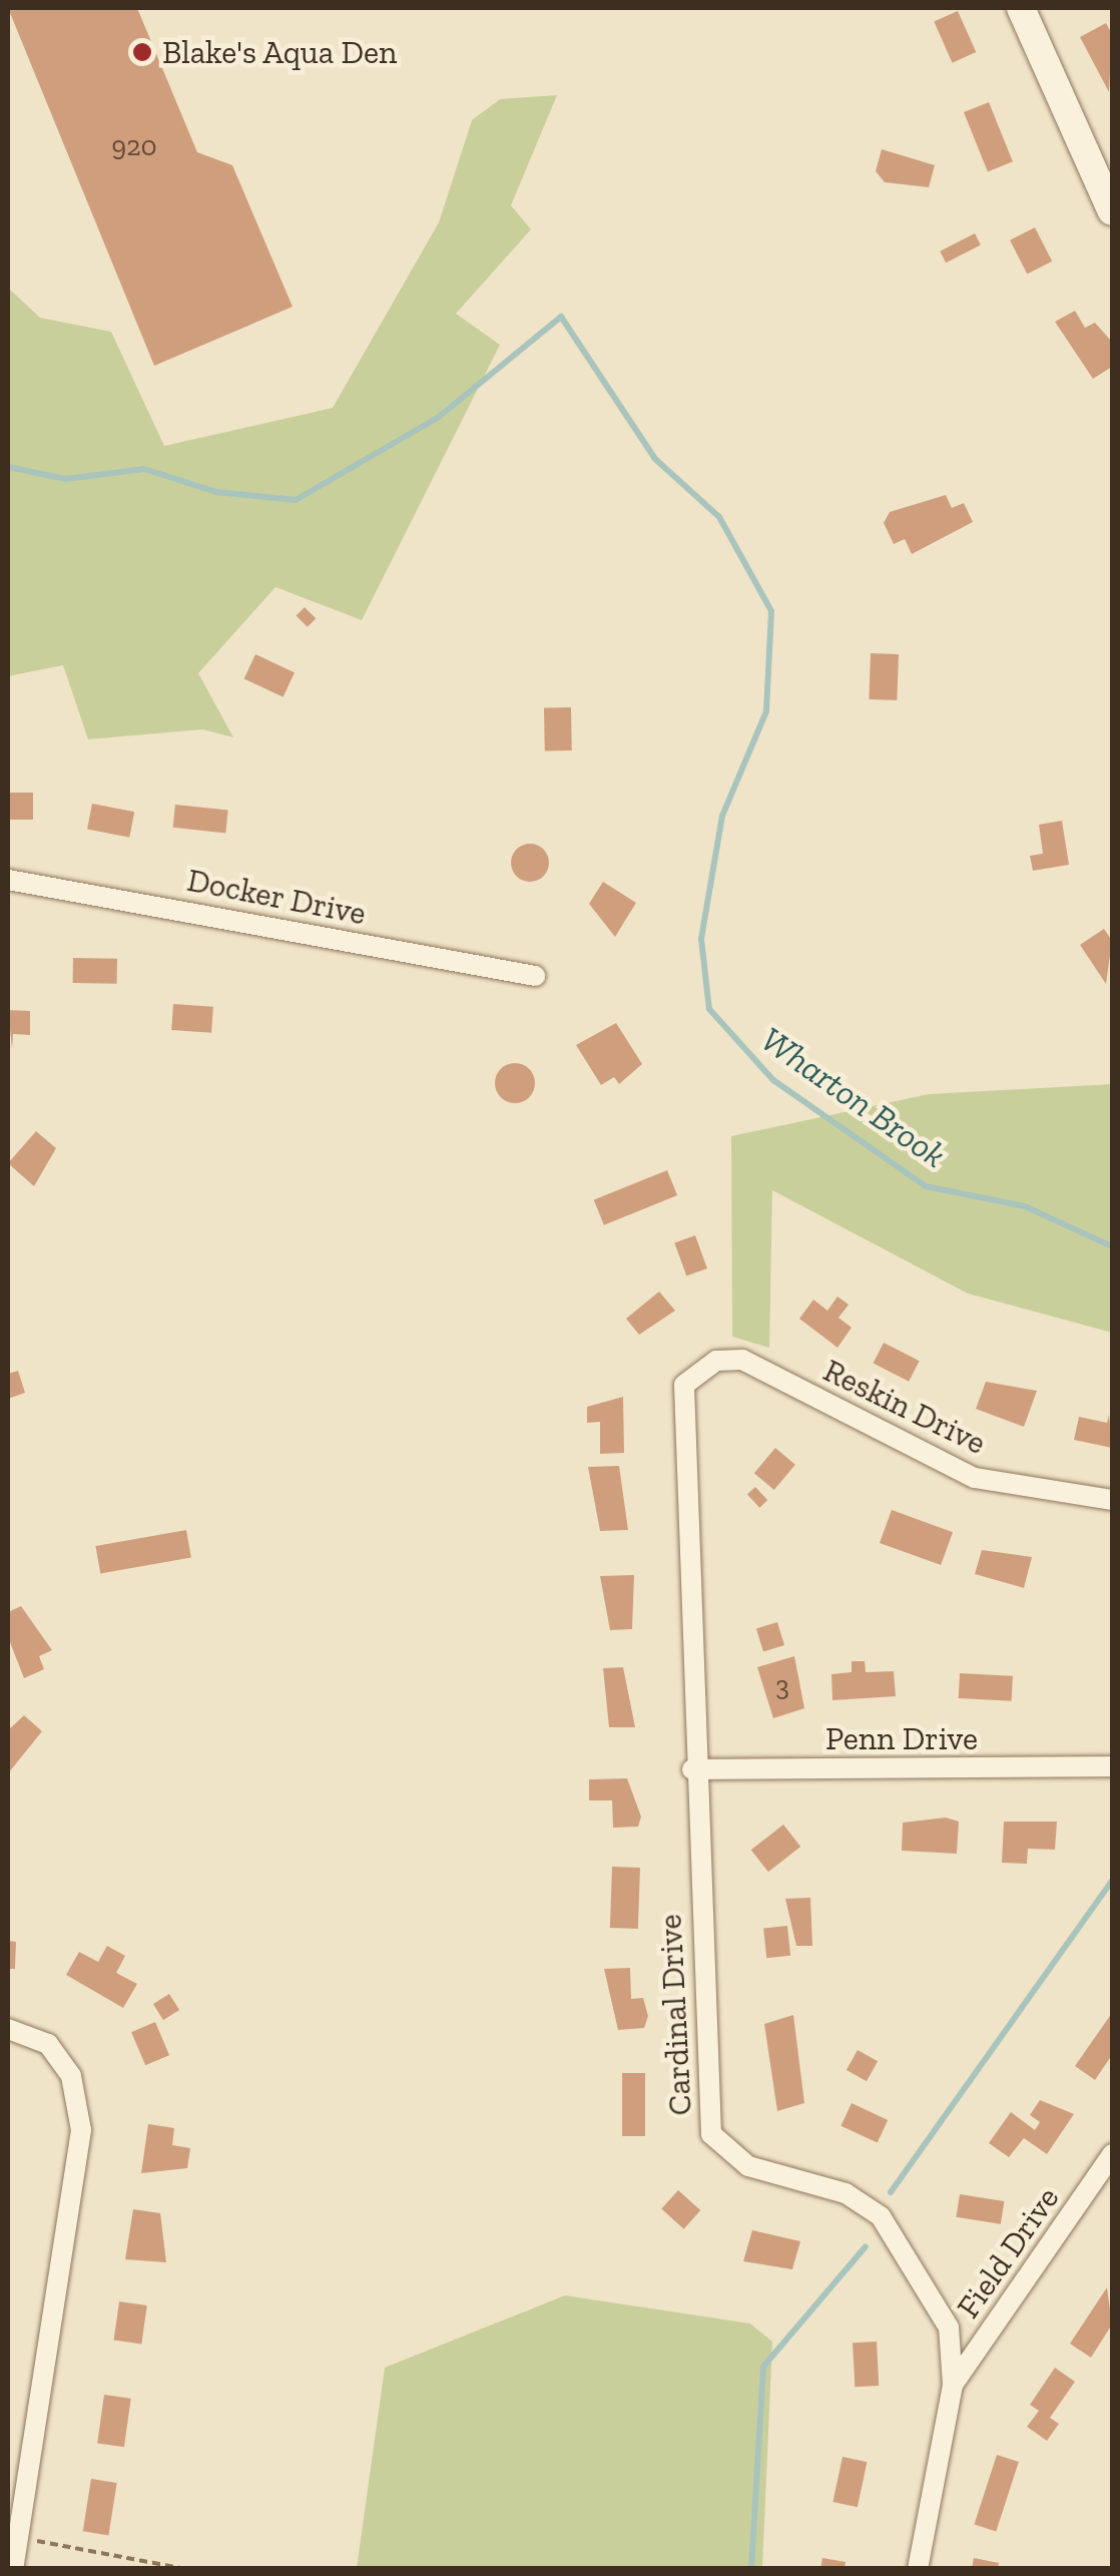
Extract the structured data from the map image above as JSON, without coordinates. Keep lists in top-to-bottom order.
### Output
{
  "streets": {
    "street": [
      "Docker Drive",
      "Reskin Drive",
      "Penn Drive",
      "Cardinal Drive",
      "Field Drive"
    ]
  },
  "crossings": [
    ["Reskin Drive", "Cardinal Drive"],
    ["Penn Drive", "Cardinal Drive"],
    ["Cardinal Drive", "Field Drive"]
  ],
  "water": ["Wharton Brook"],
  "places": ["Blake's Aqua Den"],
  "house_numbers": ["920", "3"]
}
